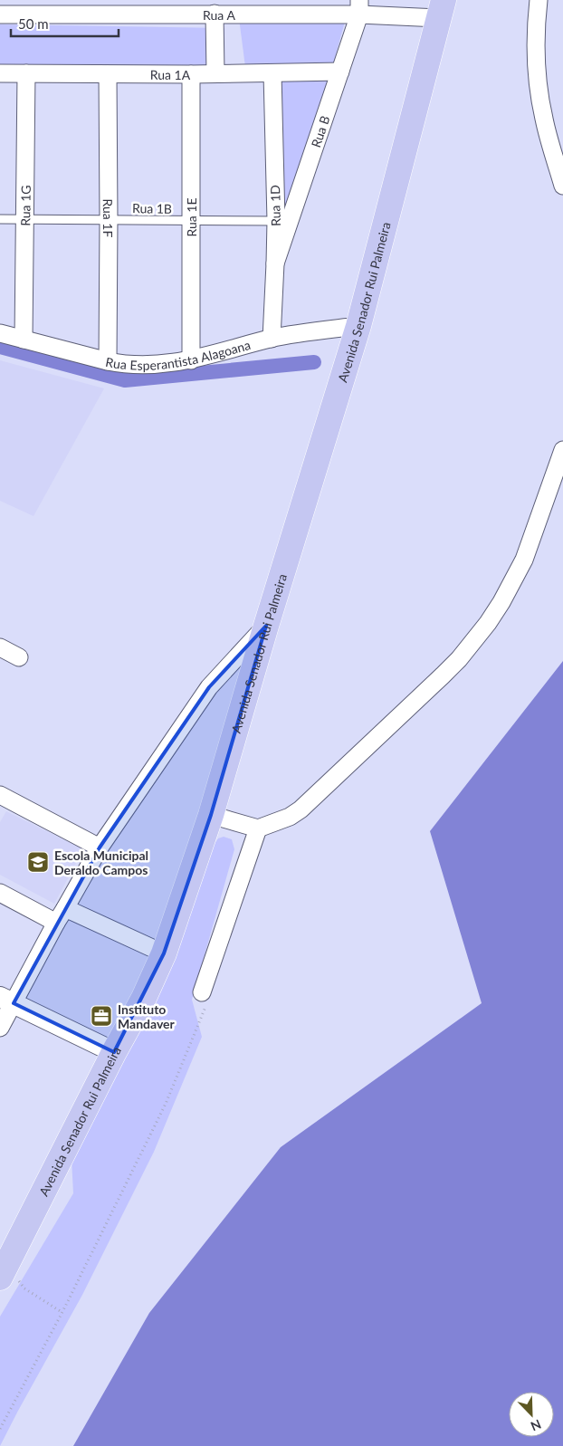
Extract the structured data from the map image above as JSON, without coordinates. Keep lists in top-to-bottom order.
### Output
{
  "streets": {
    "main road": ["Avenida Senador Rui Palmeira"],
    "street": [
      "Rua A",
      "Rua 1A",
      "Rua B",
      "Rua 1D",
      "Rua 1G",
      "Rua 1F",
      "Rua 1E",
      "Rua Esperantista Alagoana"
    ],
    "lane": ["Rua 1B"]
  },
  "crossings": [
    ["Rua A", "Rua B"],
    ["Rua A", "Avenida Senador Rui Palmeira"],
    ["Rua 1A", "Rua B"],
    ["Rua 1A", "Rua 1D"],
    ["Rua 1A", "Rua 1G"],
    ["Rua 1A", "Rua 1F"],
    ["Rua 1A", "Rua 1E"],
    ["Rua B", "Rua 1D"],
    ["Rua 1D", "Rua 1B"],
    ["Rua 1D", "Rua Esperantista Alagoana"],
    ["Rua 1G", "Rua 1B"],
    ["Rua 1G", "Rua Esperantista Alagoana"],
    ["Rua 1B", "Rua 1F"],
    ["Rua 1B", "Rua 1E"],
    ["Rua 1F", "Rua Esperantista Alagoana"],
    ["Rua 1E", "Rua Esperantista Alagoana"],
    ["Avenida Senador Rui Palmeira", "Rua Esperantista Alagoana"]
  ],
  "places": {
    "school or university": ["Escola Municipal Deraldo Campos"],
    "office": ["Instituto Mandaver"]
  },
  "scale_bar": "50 m",
  "north": "bottom right"
}
